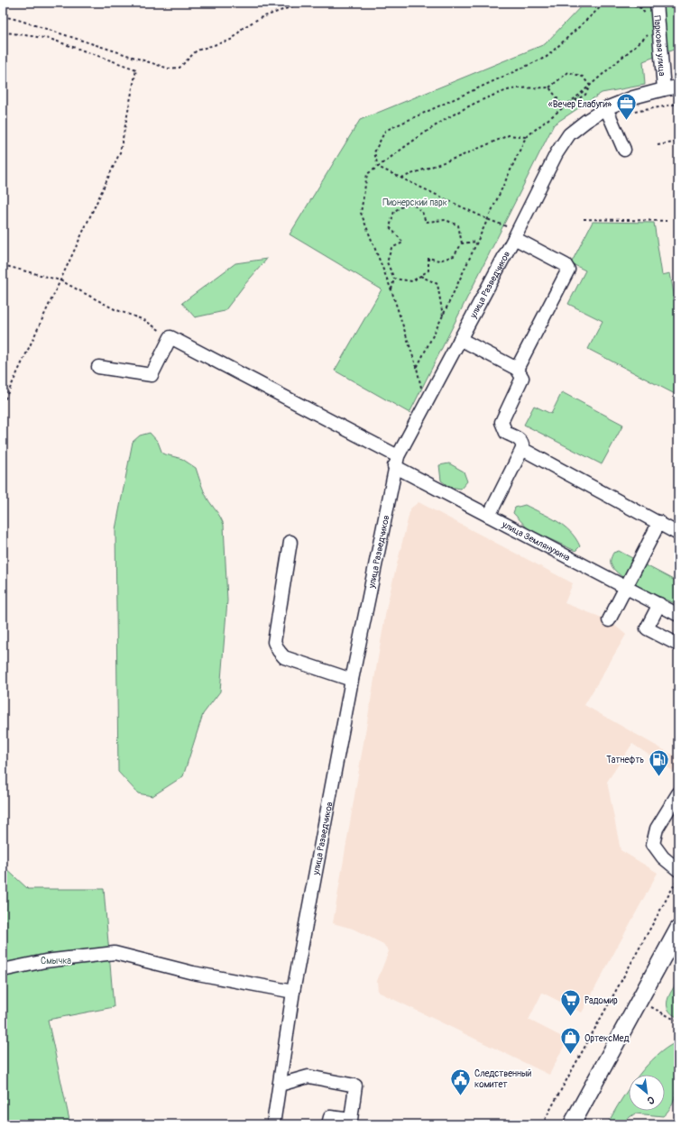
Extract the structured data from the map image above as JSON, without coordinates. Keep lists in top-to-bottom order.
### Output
{
  "streets": {
    "street": ["Парковая улица", "улица Разведчиков", "улица Землянухина"]
  },
  "crossings": [
    ["Парковая улица", "улица Разведчиков"],
    ["улица Разведчиков", "улица Землянухина"]
  ],
  "parks": ["Пионерский парк", "Смычка"],
  "places": {
    "office": ["«Вечер Елабуги»"],
    "fuel station": ["Татнефть"],
    "supermarket": ["Радомир"],
    "shop": ["ОртексМед"],
    "public building": ["Следственный комитет"]
  },
  "north": "bottom right"
}
